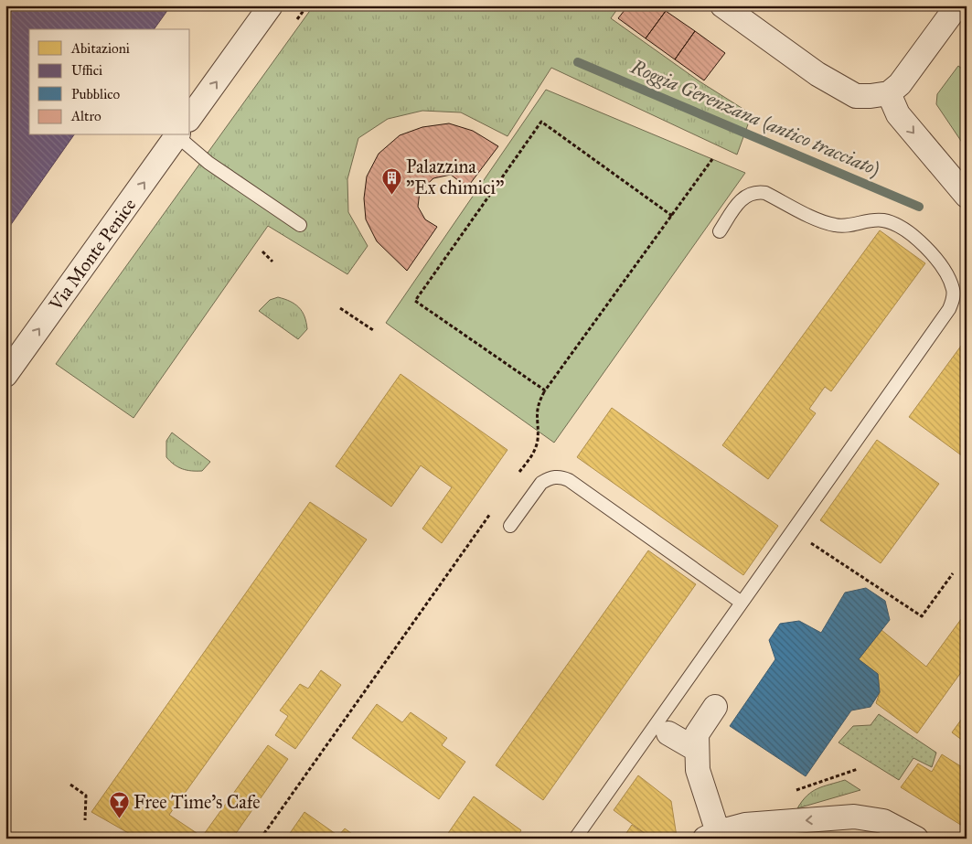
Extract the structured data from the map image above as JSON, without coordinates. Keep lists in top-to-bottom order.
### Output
{
  "streets": {
    "street": ["Via Monte Penice"]
  },
  "one_way": ["Via Monte Penice"],
  "water": ["Roggia Gerenzana (antico tracciato)"],
  "places": {
    "building": ["Palazzina \"Ex chimici\""],
    "bar": ["Free Time's Cafe"]
  },
  "legend": [
    "Abitazioni",
    "Uffici",
    "Pubblico",
    "Altro"
  ]
}
